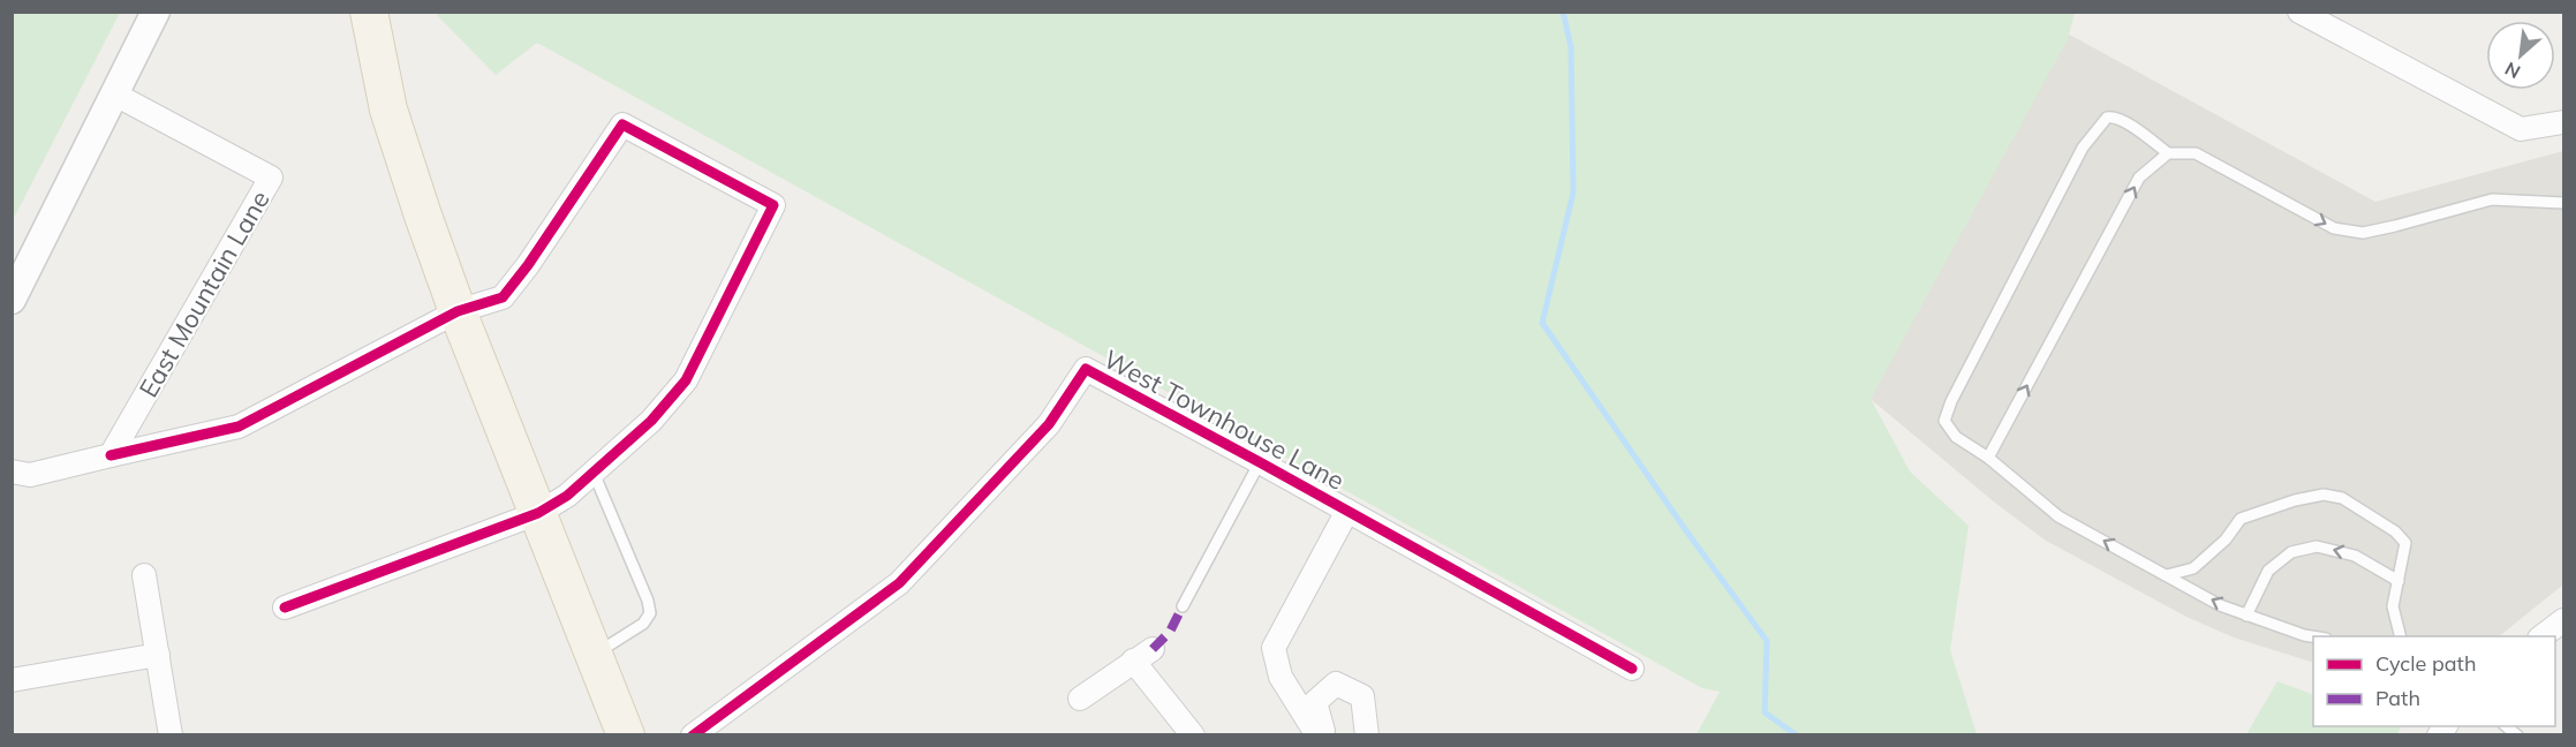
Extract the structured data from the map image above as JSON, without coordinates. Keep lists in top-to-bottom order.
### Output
{
  "streets": {
    "street": ["East Mountain Lane", "West Townhouse Lane"]
  },
  "legend": ["Cycle path", "Path"],
  "north": "bottom left"
}
